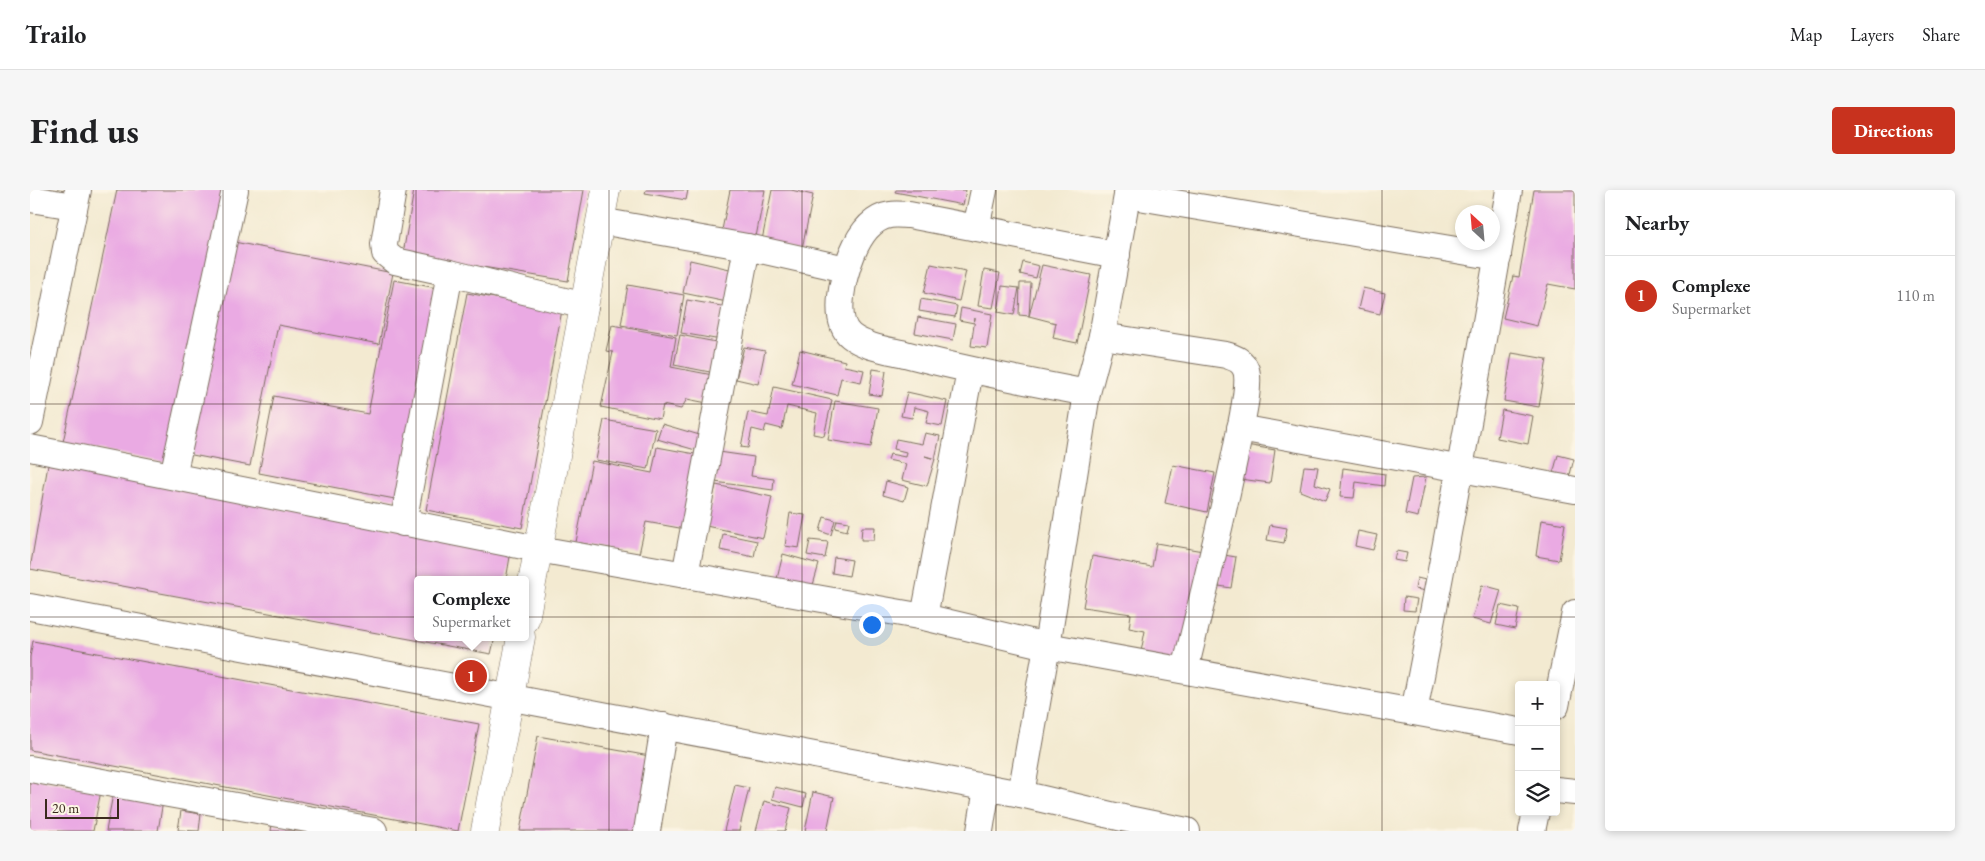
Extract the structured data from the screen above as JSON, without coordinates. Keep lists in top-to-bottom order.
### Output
{
  "scale_bar": "20 m",
  "north": "top left",
  "page": {
    "header": "Trailo",
    "nav": ["Map", "Layers", "Share"],
    "buttons": "Directions",
    "title": "Find us",
    "heading": "Nearby",
    "list": [
      {
        "mark": "1",
        "name": "Complexe",
        "note": "Supermarket",
        "value": "110 m"
      }
    ],
    "popup": ["Complexe", "Supermarket"],
    "pins": "1",
    "map_buttons": ["+", "−"],
    "scale": "20 m"
  }
}
